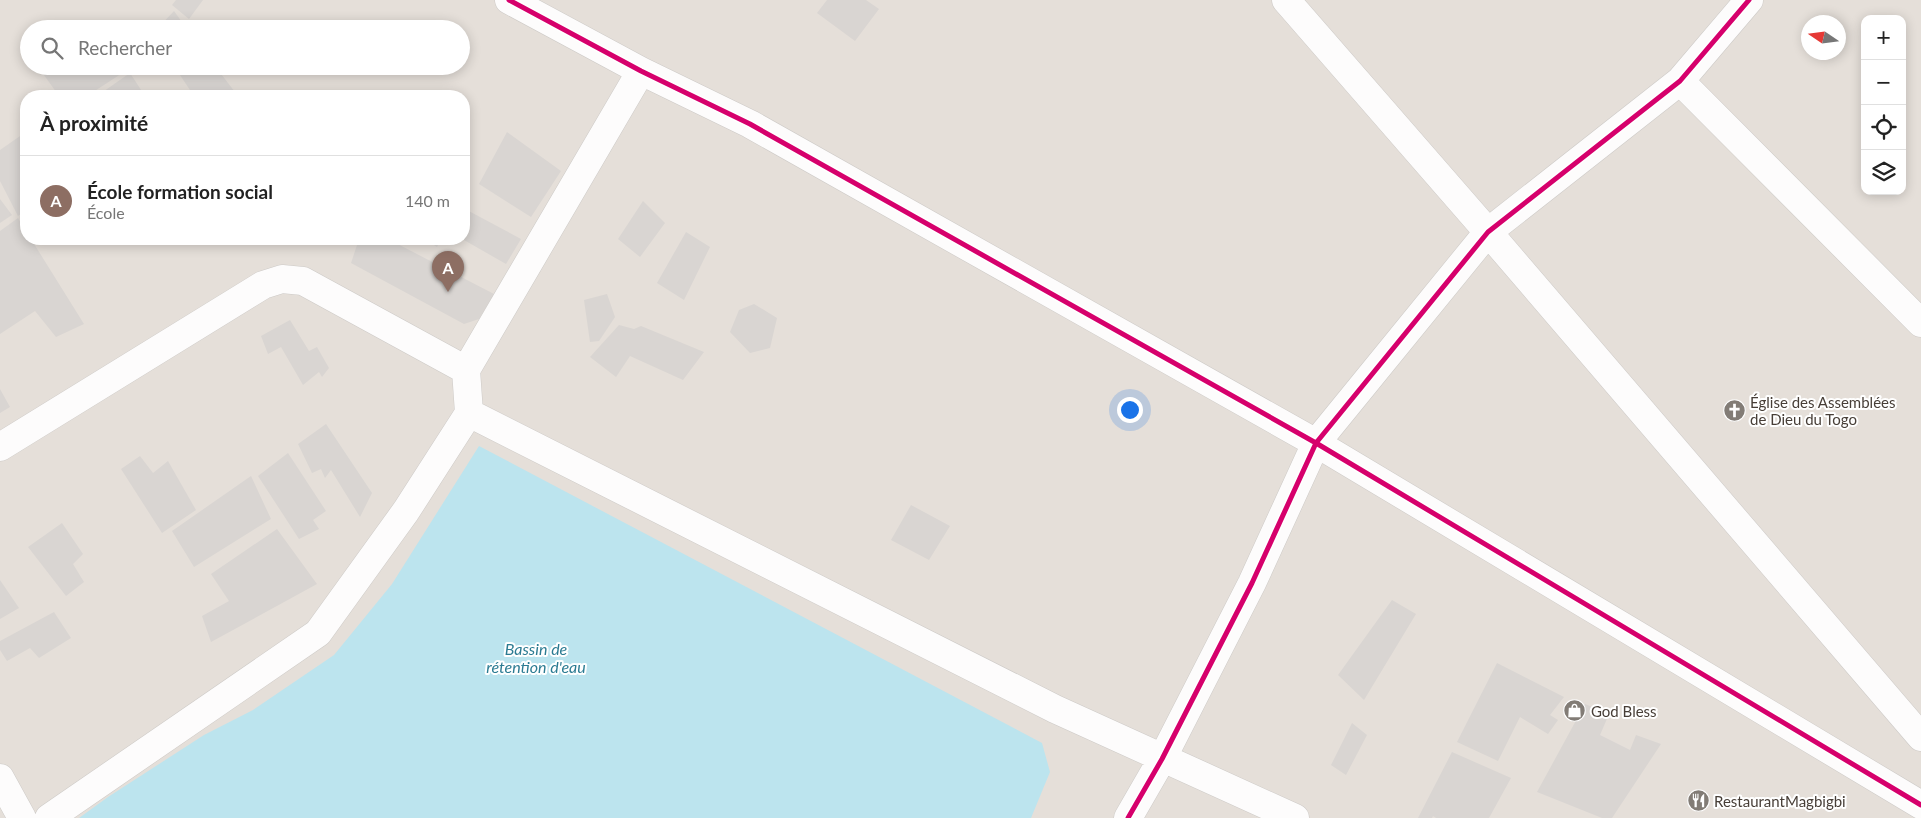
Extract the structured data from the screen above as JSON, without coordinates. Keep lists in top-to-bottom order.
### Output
{
  "water": ["Bassin de rétention d'eau"],
  "places": {
    "church": ["Église des Assemblées de Dieu du Togo"],
    "shop": ["God Bless"],
    "restaurant": ["RestaurantMagbigbi"]
  },
  "north": "left",
  "page": {
    "map_buttons": ["+", "−"],
    "search": "Rechercher",
    "heading": "À proximité",
    "list": [
      {
        "mark": "A",
        "name": "École formation social",
        "note": "École",
        "value": "140 m"
      }
    ],
    "pins": "A"
  }
}
